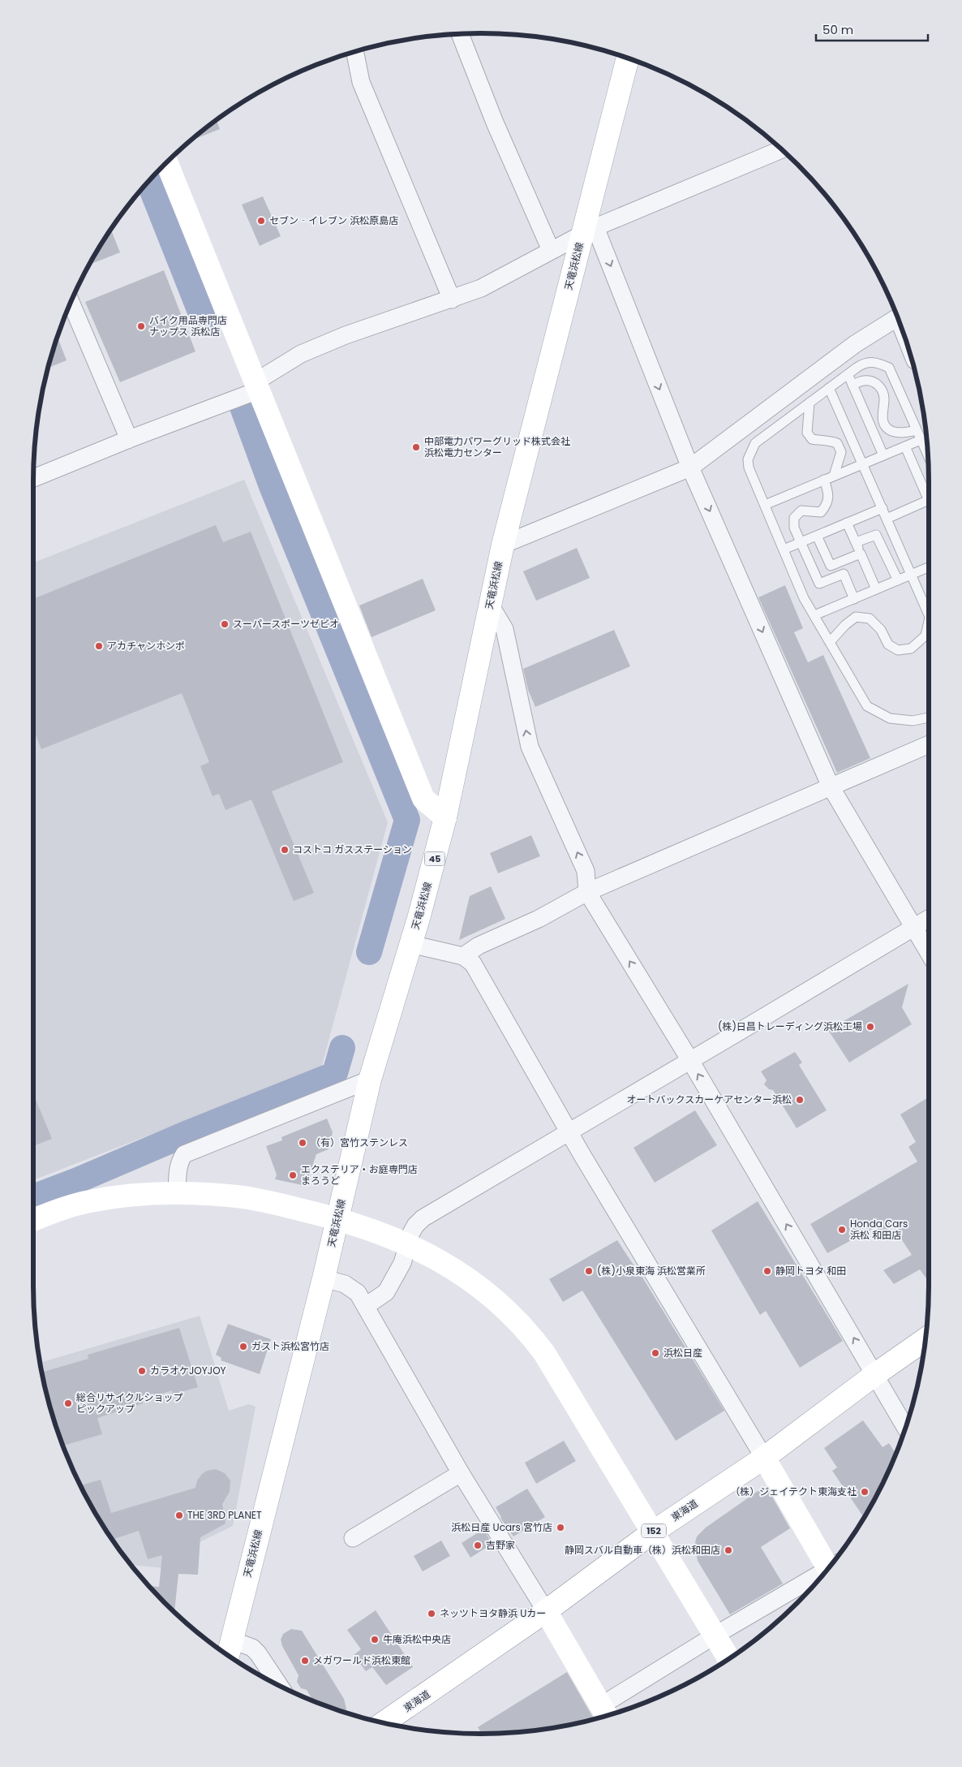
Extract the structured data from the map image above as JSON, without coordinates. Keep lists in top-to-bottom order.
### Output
{
  "streets": {
    "main road": [
      "天竜浜松線",
      "45",
      "東海道",
      "152"
    ]
  },
  "places": [
    "セブン‐イレブン 浜松原島店",
    "バイク用品専門店 ナップス 浜松店",
    "中部電力パワーグリッド株式会社 浜松電力センター",
    "スーパースポーツゼビオ",
    "アカチャンホンポ",
    "コストコ ガスステーション",
    "(株)日昌トレーディング浜松工場",
    "オートバックスカーケアセンター浜松",
    "（有）宮竹ステンレス",
    "エクステリア・お庭専門店 まろうど",
    "Honda Cars 浜松 和田店",
    "(株)小泉東海 浜松営業所",
    "静岡トヨタ 和田",
    "ガスト浜松宮竹店",
    "浜松日産",
    "カラオケJOYJOY",
    "総合リサイクルショップ ピックアップ",
    "（株）ジェイテクト東海支社",
    "THE 3RD PLANET",
    "浜松日産 Ucars 宮竹店",
    "吉野家",
    "静岡スバル自動車（株）浜松和田店",
    "ネッツトヨタ静浜 Uカー",
    "牛庵浜松中央店",
    "メガワールド浜松東館"
  ],
  "scale_bar": "50 m"
}
